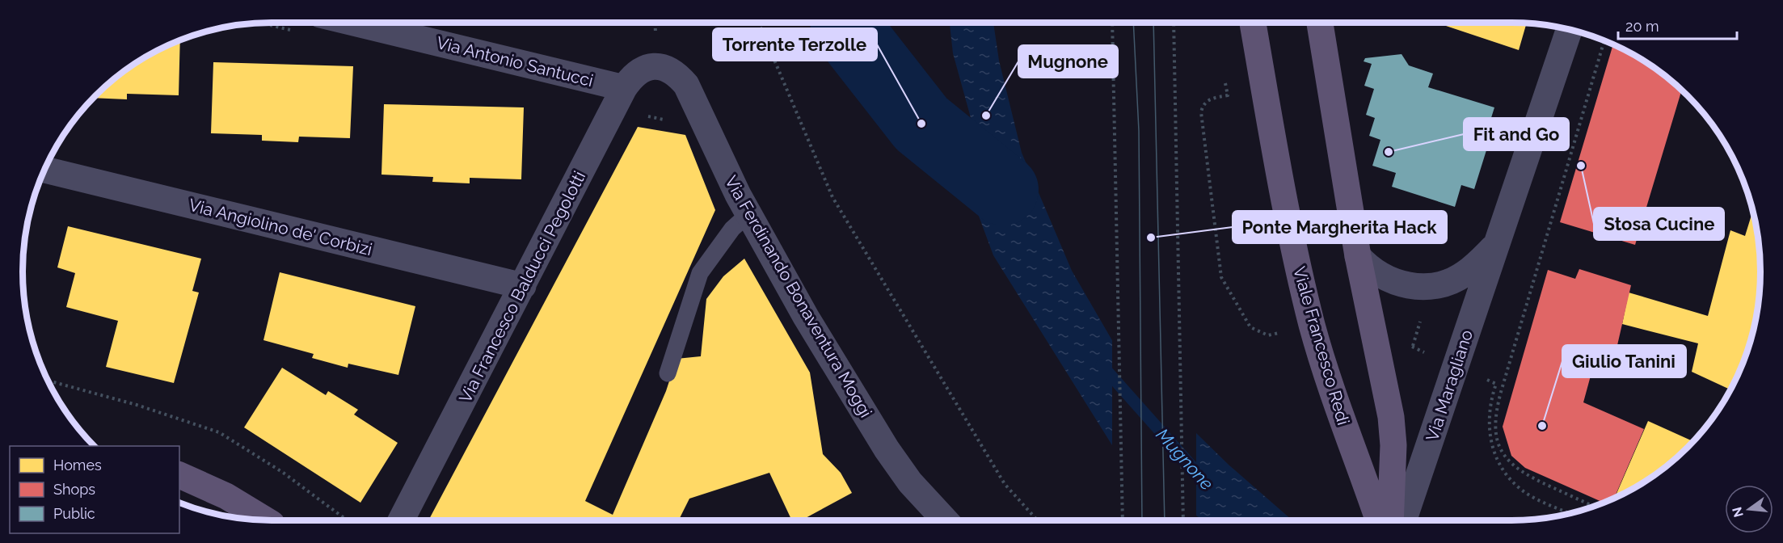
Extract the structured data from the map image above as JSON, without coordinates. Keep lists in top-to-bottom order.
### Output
{
  "streets": {
    "main road": ["Viale Francesco Redi"],
    "street": [
      "Via Antonio Santucci",
      "Via Angiolino de' Corbizi",
      "Via Francesco Balducci Pegolotti",
      "Via Ferdinando Bonaventura Moggi",
      "Via Maragliano"
    ]
  },
  "crossings": [
    ["Via Antonio Santucci", "Via Francesco Balducci Pegolotti"],
    ["Via Angiolino de' Corbizi", "Via Francesco Balducci Pegolotti"],
    ["Via Francesco Balducci Pegolotti", "Via Ferdinando Bonaventura Moggi"]
  ],
  "water": ["Mugnone"],
  "places": [
    "Mugnone",
    "Torrente Terzolle",
    "Fit and Go",
    "Stosa Cucine",
    "Ponte Margherita Hack",
    "Giulio Tanini"
  ],
  "legend": ["Homes", "Shops", "Public"],
  "scale_bar": "20 m",
  "north": "left"
}
